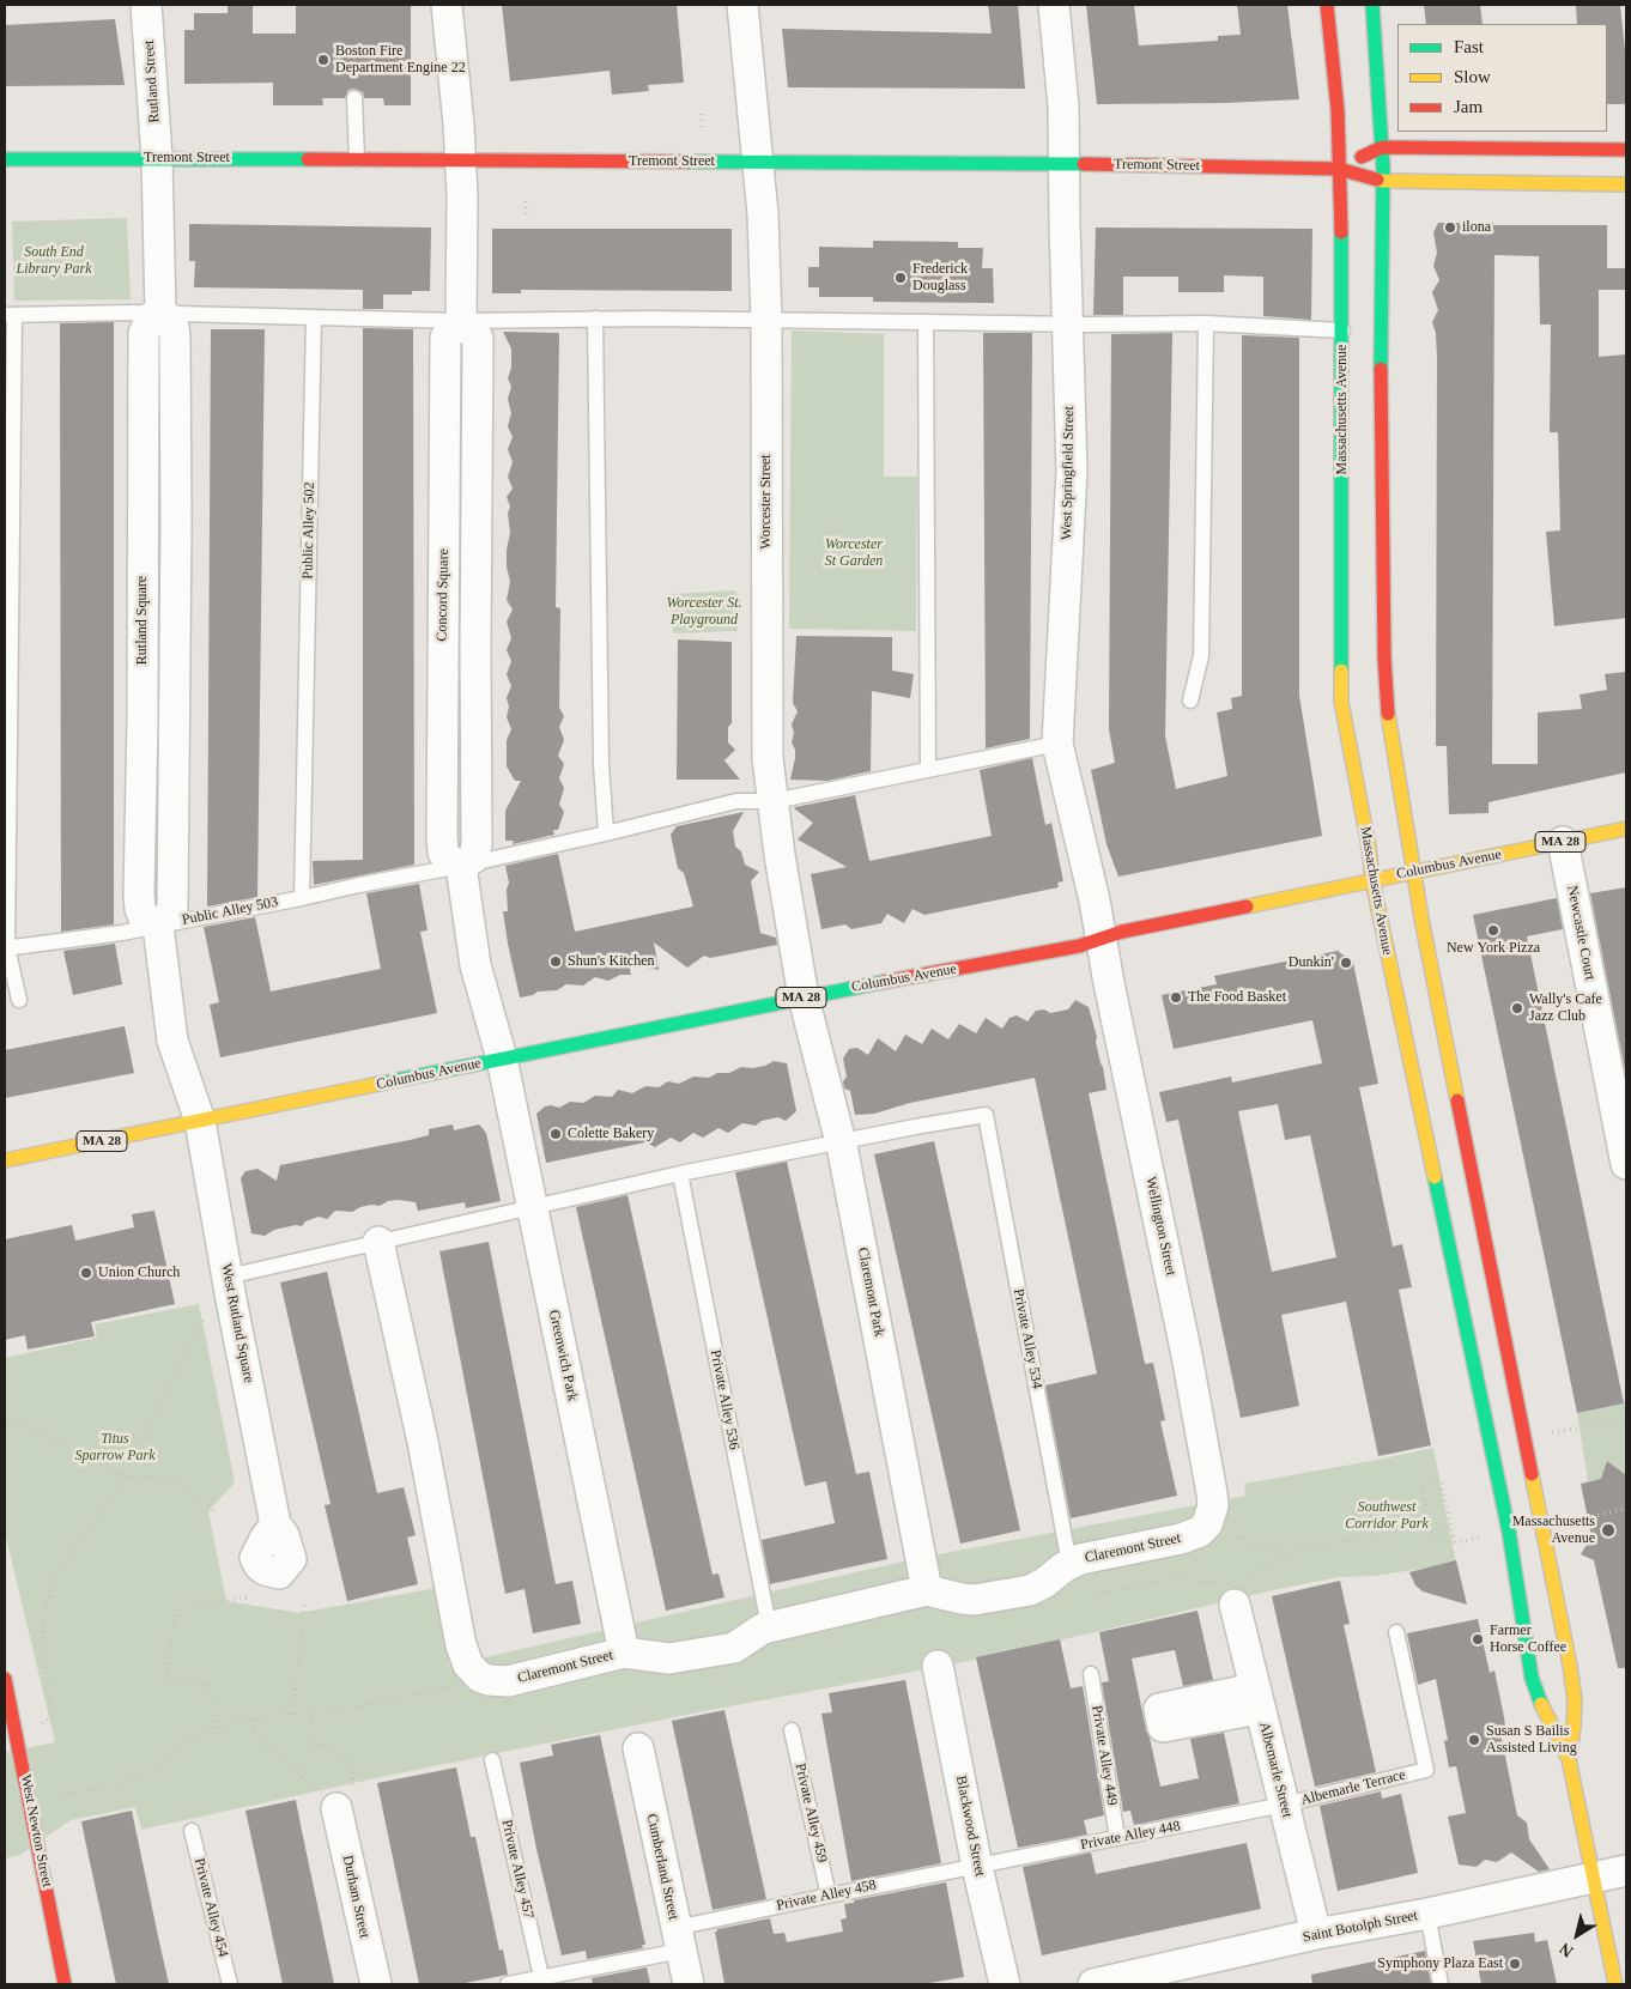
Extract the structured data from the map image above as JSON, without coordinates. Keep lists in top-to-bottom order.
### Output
{
  "streets": {
    "main road": [
      "Tremont Street",
      "Massachusetts Avenue",
      "MA 28",
      "Columbus Avenue",
      "West Newton Street"
    ],
    "street": [
      "Rutland Street",
      "West Springfield Street",
      "Worcester Street",
      "Concord Square",
      "Newcastle Court",
      "Wellington Street",
      "Claremont Park",
      "West Rutland Square",
      "Greenwich Park",
      "Claremont Street",
      "Albemarle Street",
      "Blackwood Street",
      "Cumberland Street",
      "Durham Street",
      "Saint Botolph Street"
    ],
    "lane": [
      "Public Alley 502",
      "Public Alley 503",
      "Private Alley 534",
      "Private Alley 536",
      "Private Alley 449",
      "Albemarle Terrace",
      "Private Alley 459",
      "Private Alley 448",
      "Private Alley 457",
      "Private Alley 458",
      "Private Alley 454"
    ]
  },
  "crossings": [
    ["Rutland Street", "Tremont Street"],
    ["Tremont Street", "Massachusetts Avenue"],
    ["Tremont Street", "West Springfield Street"],
    ["Tremont Street", "Worcester Street"],
    ["Massachusetts Avenue", "Columbus Avenue"],
    ["Massachusetts Avenue", "Saint Botolph Street"],
    ["West Springfield Street", "Columbus Avenue"],
    ["West Springfield Street", "Public Alley 503"],
    ["West Springfield Street", "Wellington Street"],
    ["Worcester Street", "Columbus Avenue"],
    ["Worcester Street", "Public Alley 503"],
    ["Worcester Street", "Claremont Park"],
    ["Public Alley 502", "Public Alley 503"],
    ["Concord Square", "Public Alley 503"],
    ["Columbus Avenue", "Newcastle Court"],
    ["Columbus Avenue", "Wellington Street"],
    ["Columbus Avenue", "Claremont Park"],
    ["Columbus Avenue", "West Rutland Square"],
    ["Columbus Avenue", "Greenwich Park"],
    ["Wellington Street", "Claremont Street"],
    ["Claremont Park", "Private Alley 534"],
    ["Claremont Park", "Claremont Street"],
    ["Private Alley 534", "Claremont Street"],
    ["Greenwich Park", "Claremont Street"],
    ["Private Alley 536", "Claremont Street"],
    ["Private Alley 449", "Private Alley 448"],
    ["Albemarle Street", "Albemarle Terrace"],
    ["Albemarle Street", "Private Alley 448"],
    ["Albemarle Street", "Saint Botolph Street"],
    ["Albemarle Terrace", "Private Alley 448"],
    ["Private Alley 459", "Private Alley 458"],
    ["Blackwood Street", "Private Alley 448"],
    ["Blackwood Street", "Private Alley 458"],
    ["Private Alley 448", "Private Alley 458"],
    ["Cumberland Street", "Private Alley 458"],
    ["Private Alley 457", "Private Alley 458"]
  ],
  "parks": [
    "South End Library Park",
    "Worcester St Garden",
    "Worcester St. Playground",
    "Titus Sparrow Park",
    "Southwest Corridor Park"
  ],
  "places": [
    "Boston Fire Department Engine 22",
    "ilona",
    "Frederick Douglass",
    "New York Pizza",
    "Shun's Kitchen",
    "Dunkin'",
    "The Food Basket",
    "Wally's Cafe Jazz Club",
    "Colette Bakery",
    "Union Church",
    "Massachusetts Avenue",
    "Farmer Horse Coffee",
    "Susan S Bailis Assisted Living",
    "Symphony Plaza East"
  ],
  "legend": ["Fast", "Slow", "Jam"],
  "north": "bottom left"
}
